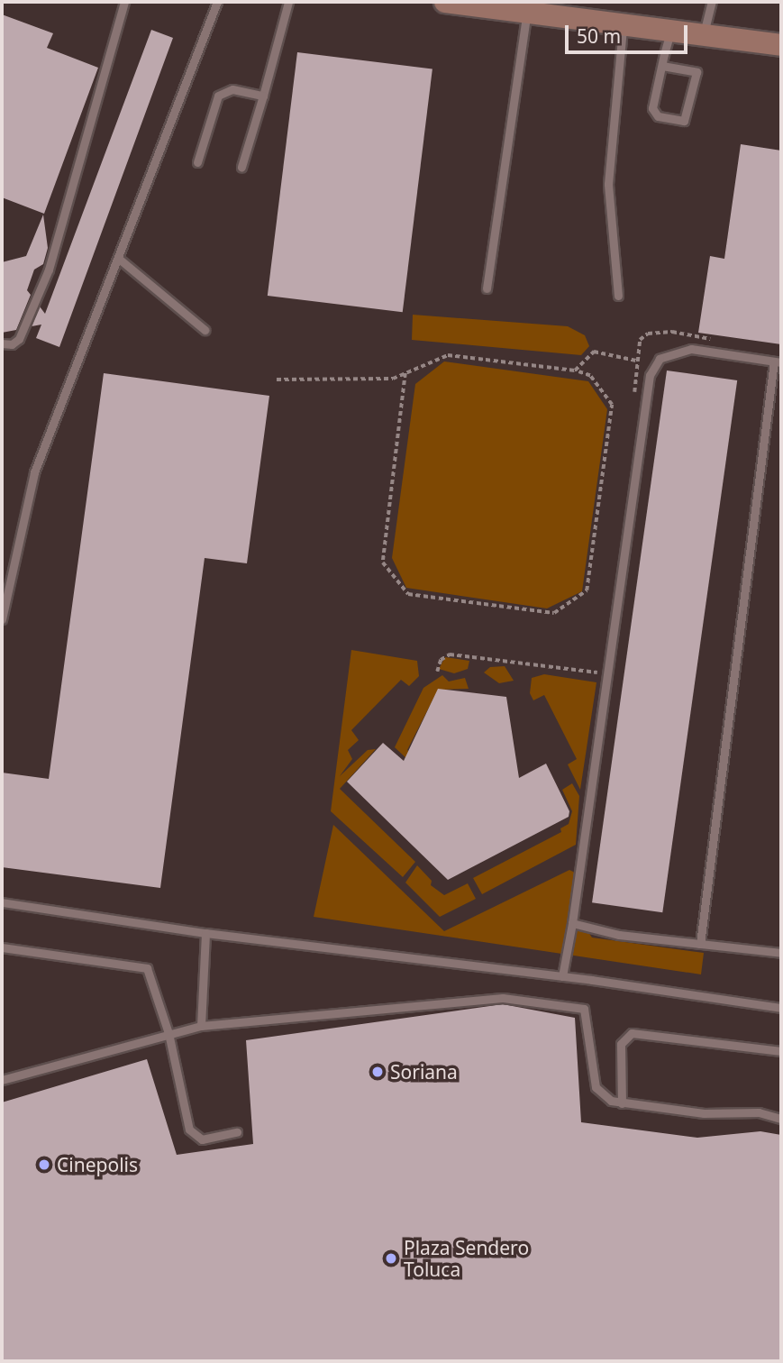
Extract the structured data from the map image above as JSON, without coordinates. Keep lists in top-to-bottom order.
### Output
{
  "places": ["Soriana", "Cinepolis", "Plaza Sendero Toluca"],
  "scale_bar": "50 m"
}
